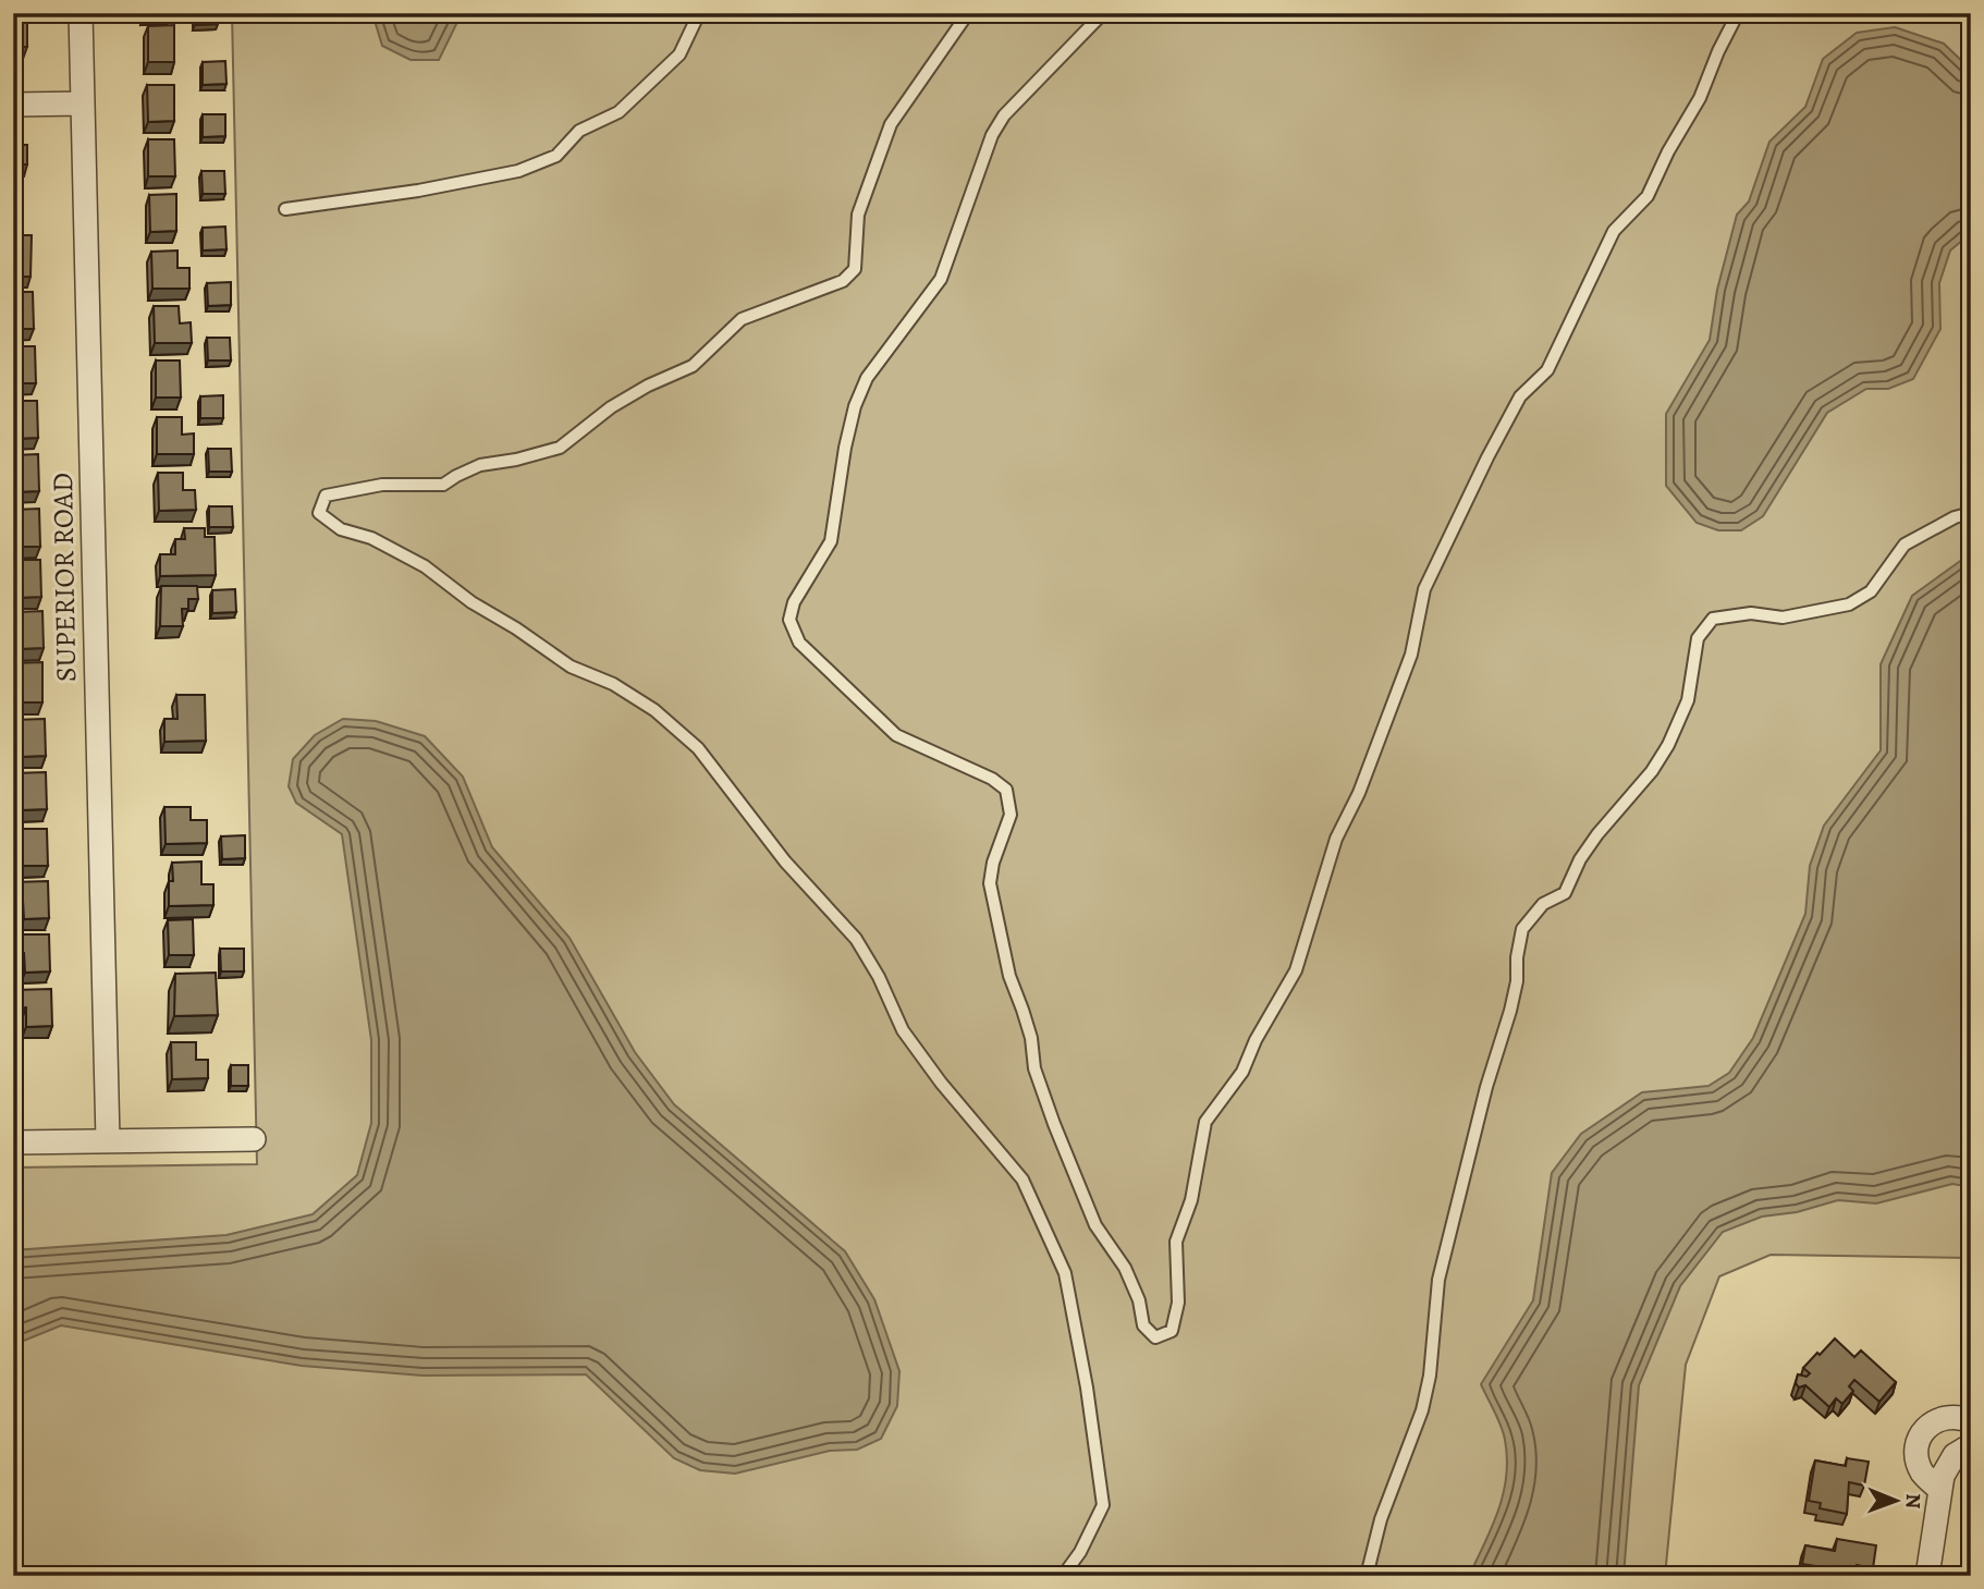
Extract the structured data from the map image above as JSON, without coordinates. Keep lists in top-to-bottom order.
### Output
{
  "streets": {
    "street": ["SUPERIOR ROAD"]
  },
  "north": "right"
}
